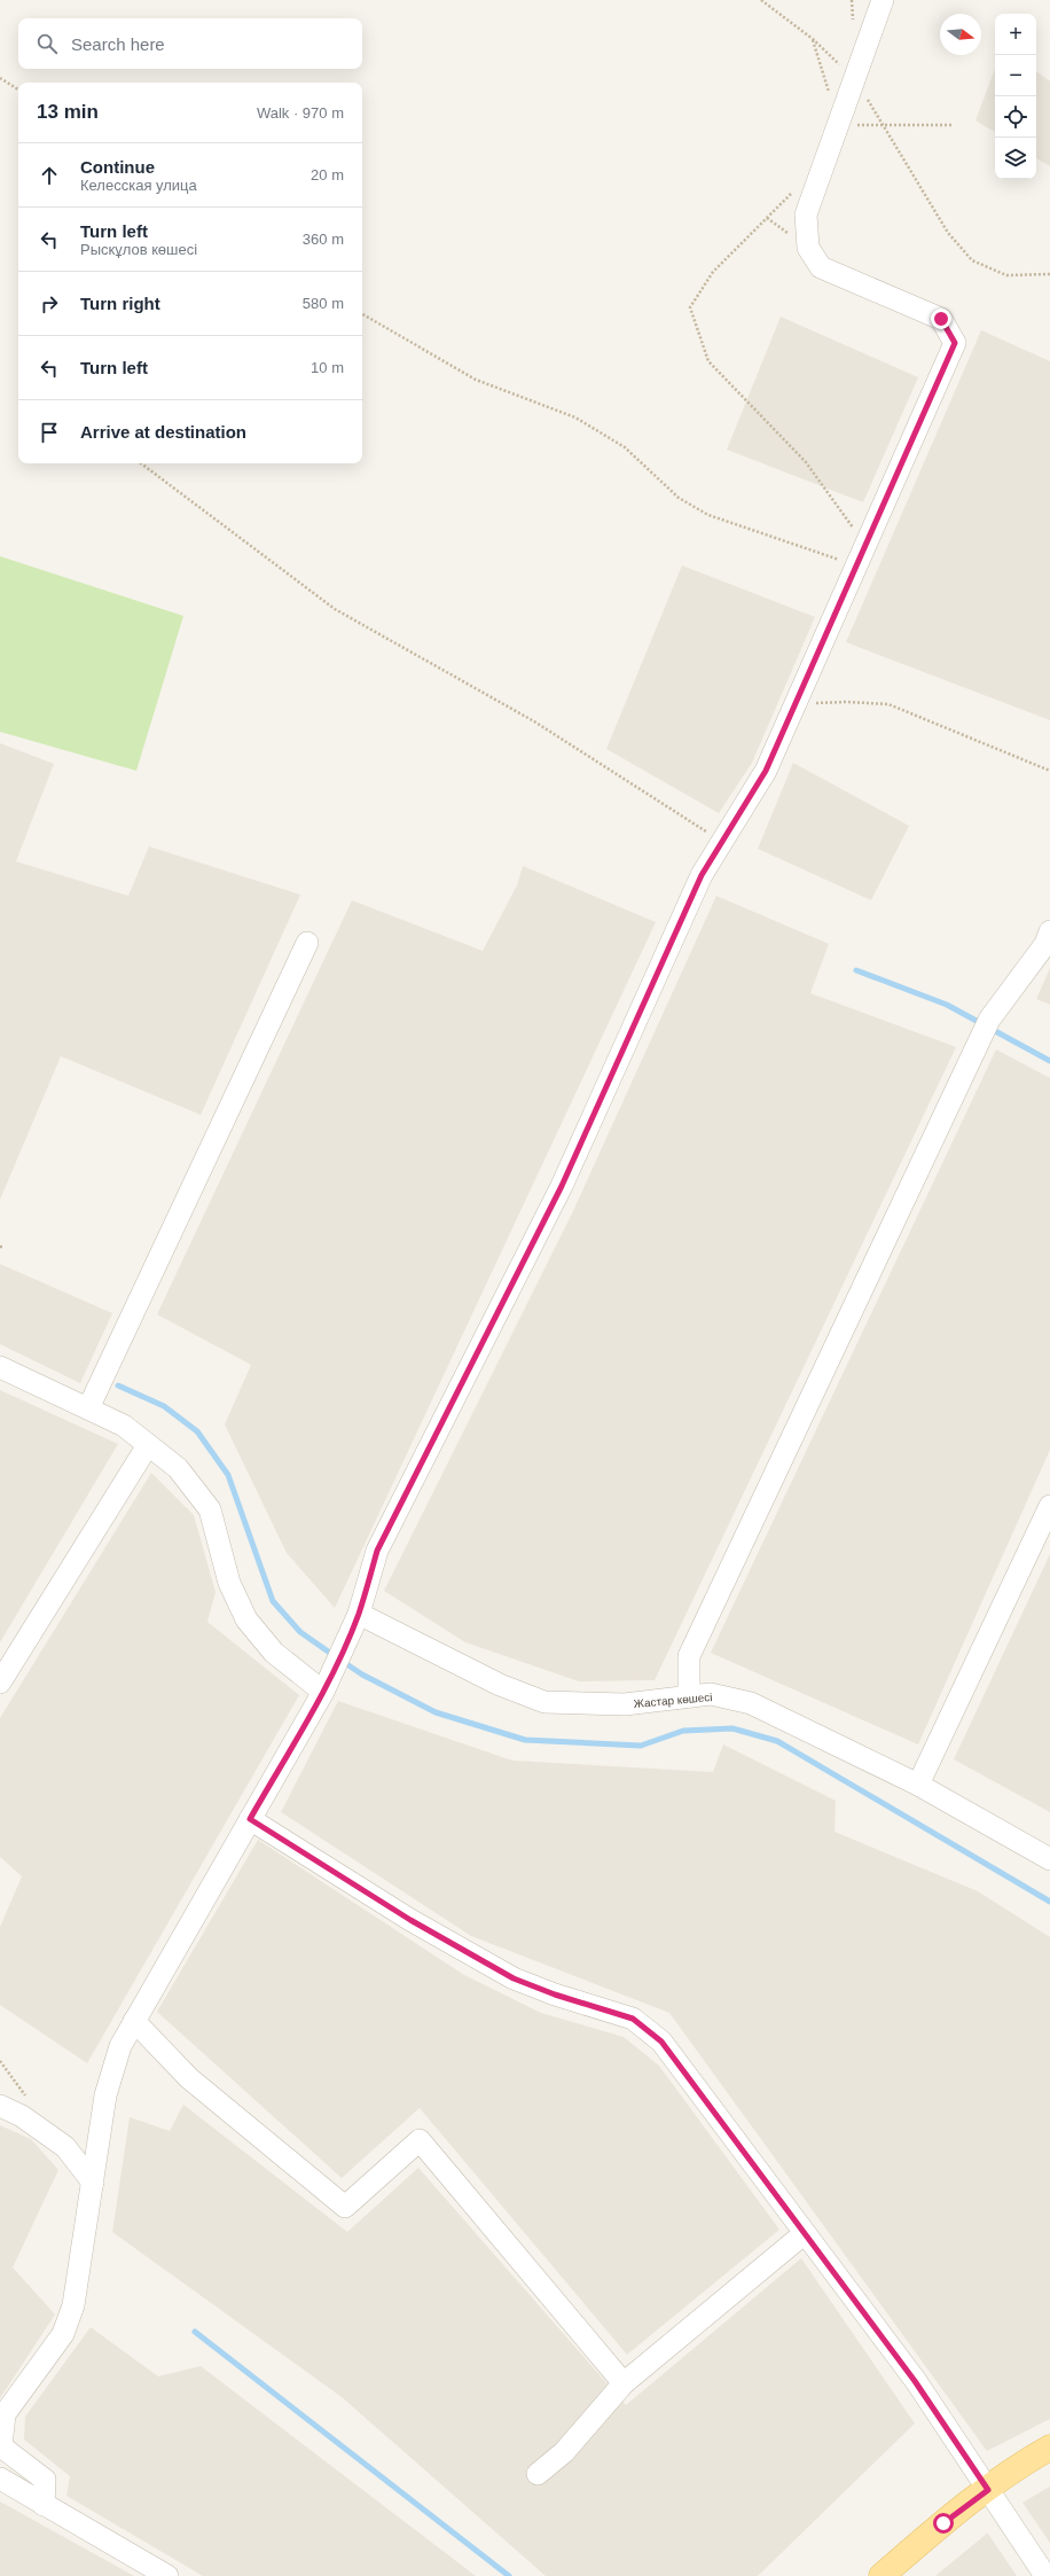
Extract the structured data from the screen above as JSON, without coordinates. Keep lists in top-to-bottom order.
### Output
{
  "streets": {
    "street": ["Жастар көшесі"]
  },
  "north": "right",
  "page": {
    "map_buttons": ["+", "−"],
    "search": "Search here",
    "heading": ["13 min", "Walk · 970 m"],
    "list": [
      ["Continue", "Келесская улица", "20 m"],
      ["Turn left", "Рыскұлов көшесі", "360 m"],
      ["Turn right", "580 m"],
      ["Turn left", "10 m"],
      "Arrive at destination"
    ]
  }
}
